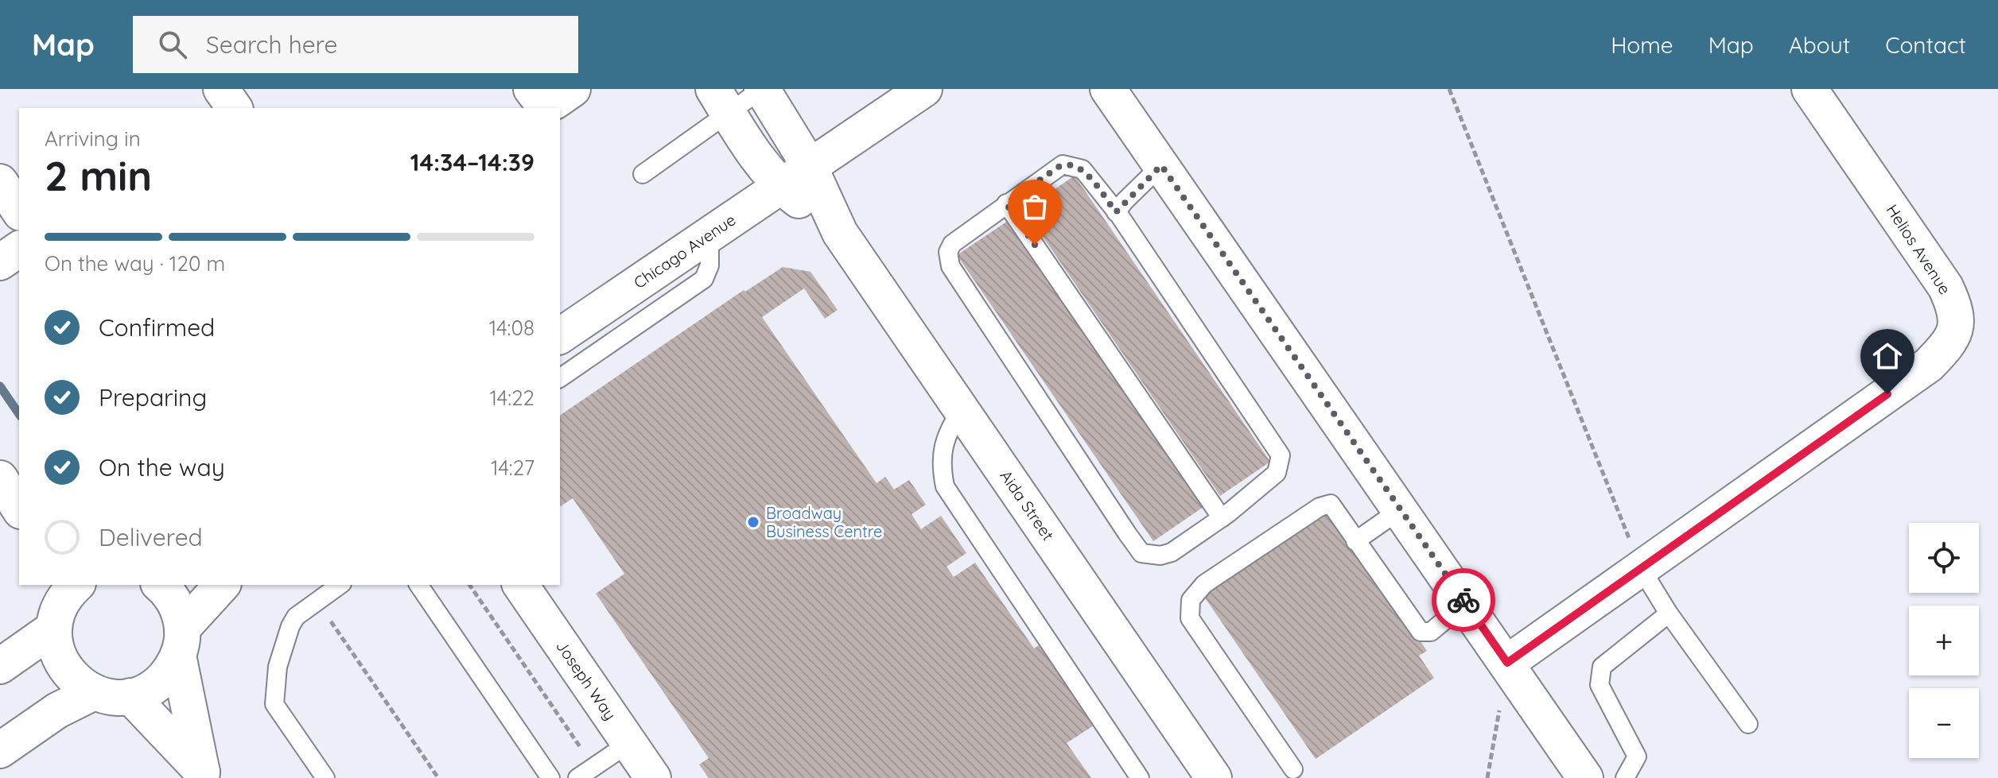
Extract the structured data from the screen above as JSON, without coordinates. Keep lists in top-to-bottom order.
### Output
{
  "streets": {
    "street": [
      "Helios Avenue",
      "Chicago Avenue",
      "Aida Street",
      "Joseph Way"
    ]
  },
  "crossings": [
    ["Chicago Avenue", "Aida Street"]
  ],
  "places": ["Broadway Business Centre"],
  "page": {
    "header": "Map",
    "search": "Search here",
    "nav": [
      "Home",
      "Map",
      "About",
      "Contact"
    ],
    "heading": ["2 min", "Arriving in", "14:34–14:39"],
    "bar": "On the way · 120 m",
    "list": [
      ["Confirmed", "14:08"],
      ["Preparing", "14:22"],
      ["On the way", "14:27"],
      "Delivered"
    ],
    "map_buttons": ["+", "−"]
  }
}
